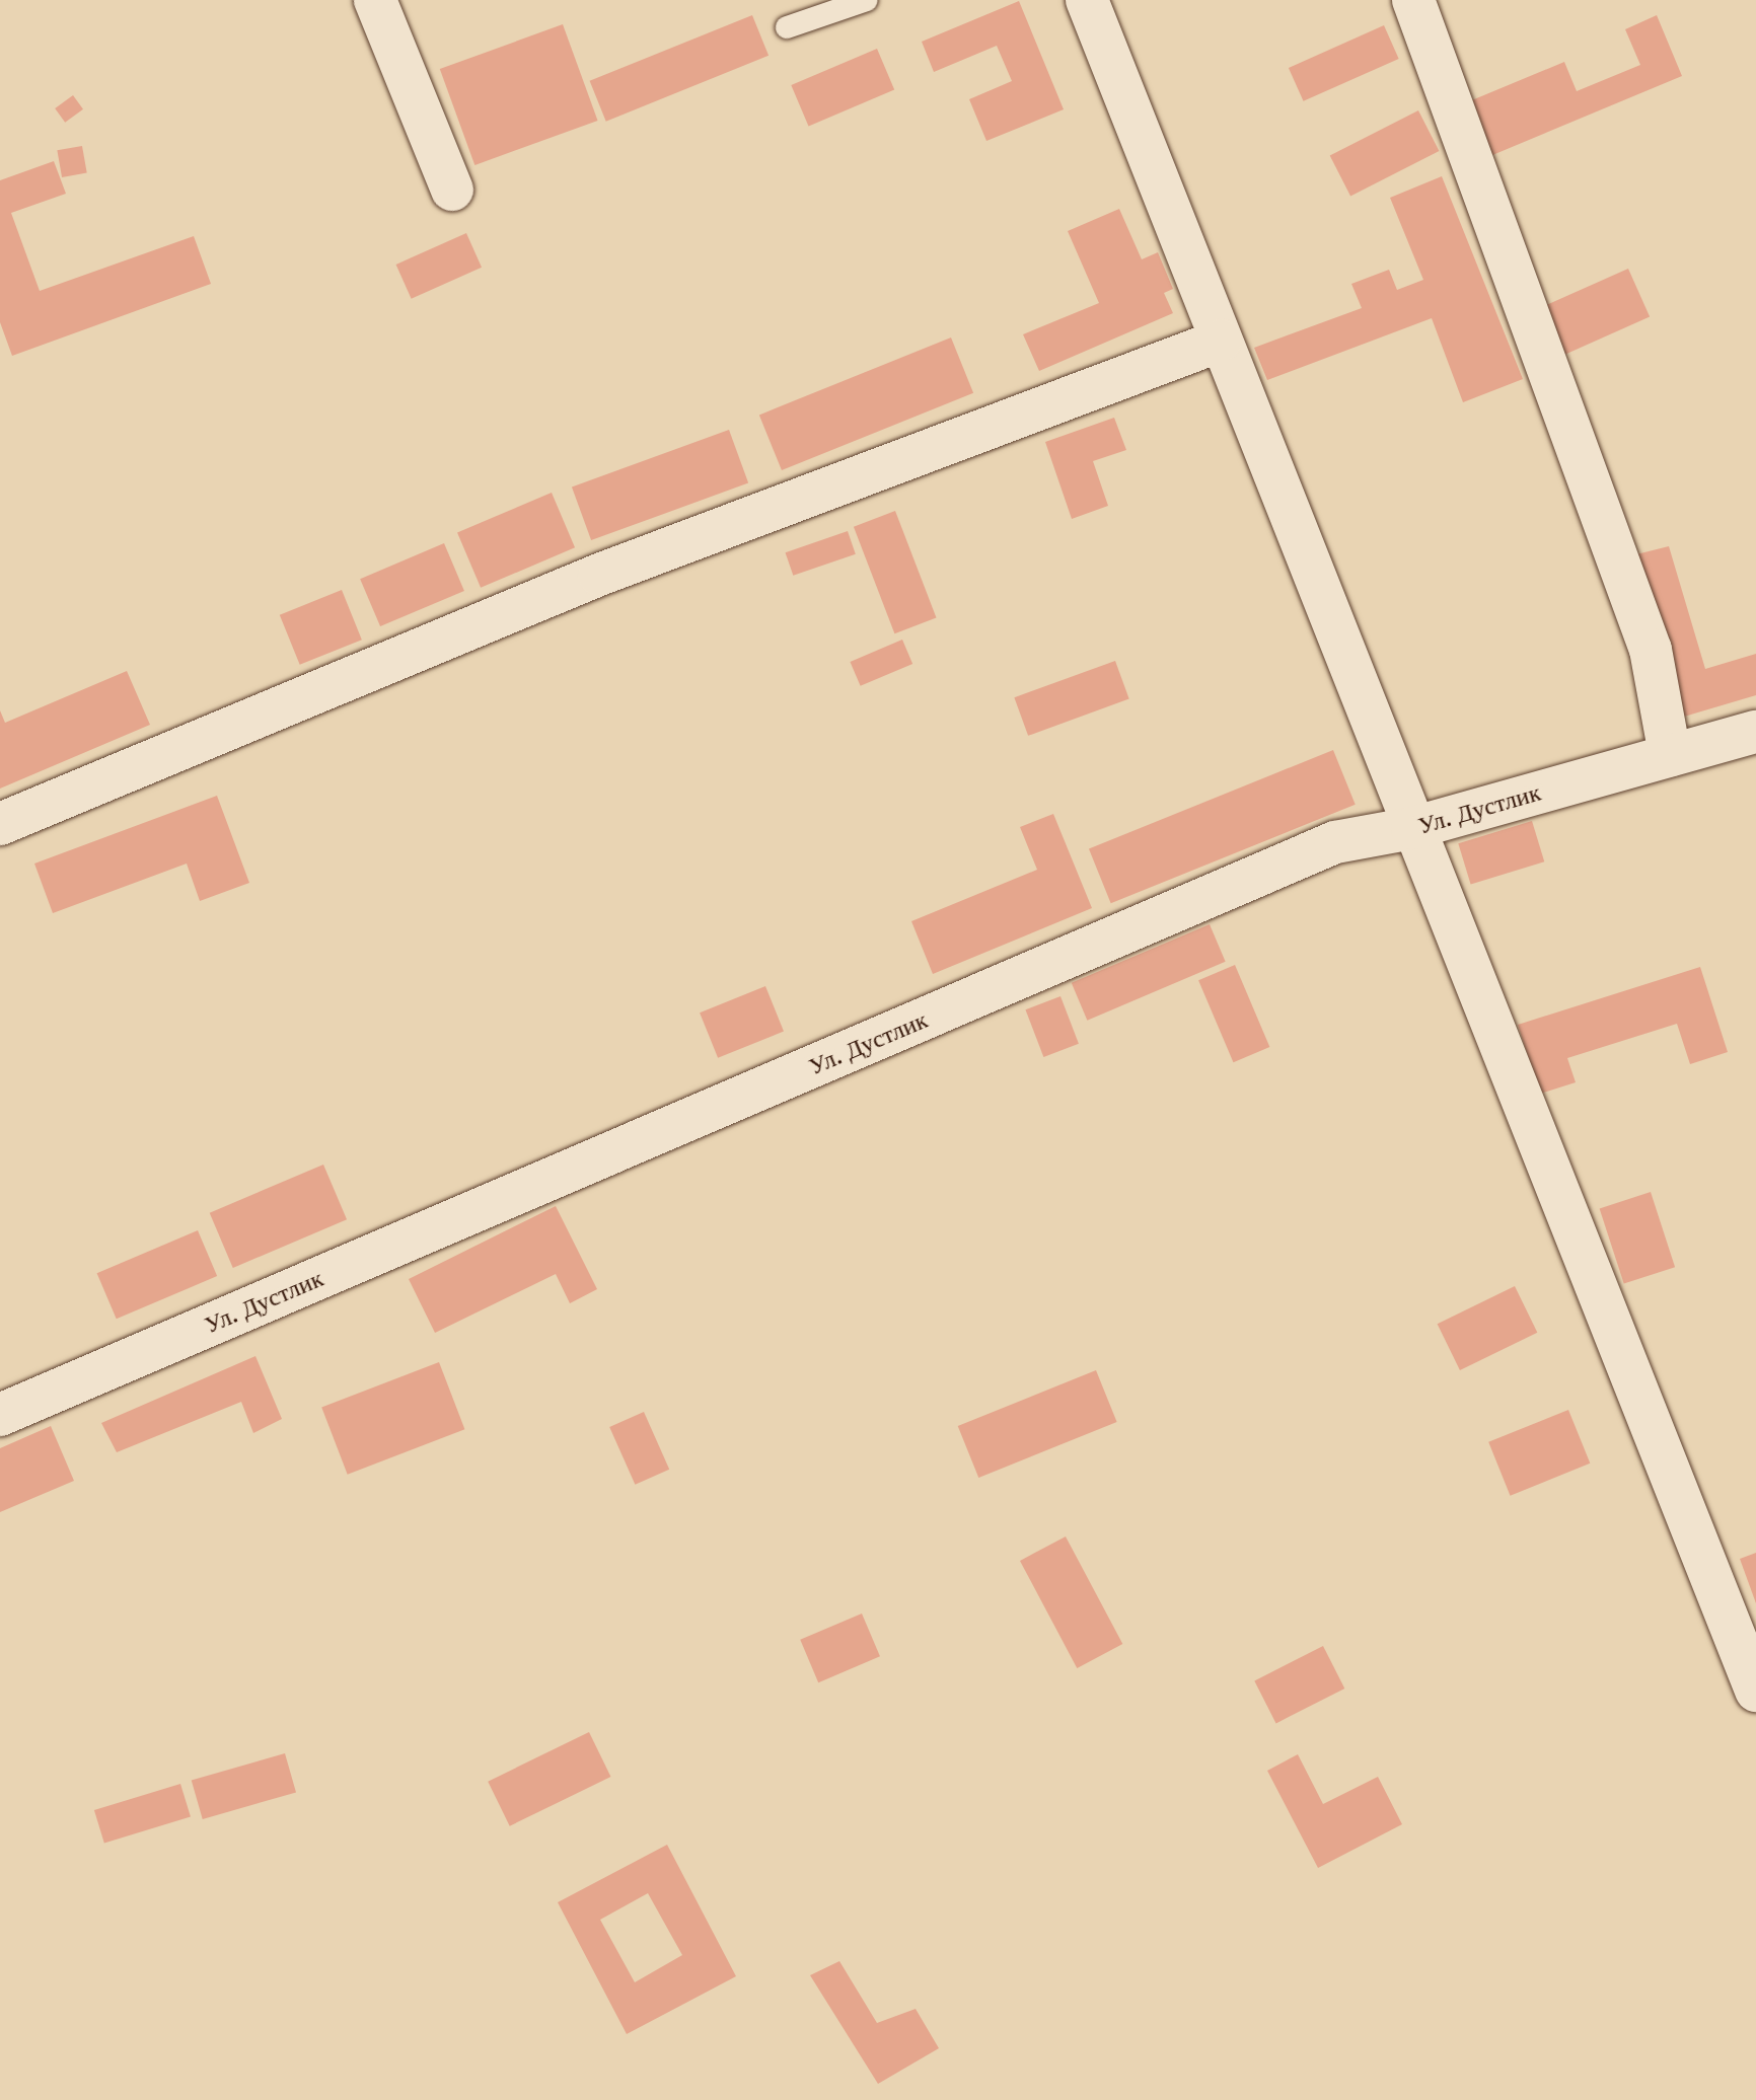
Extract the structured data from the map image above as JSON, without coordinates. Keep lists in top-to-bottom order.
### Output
{
  "streets": {
    "street": ["Ул. Дустлик"]
  }
}
